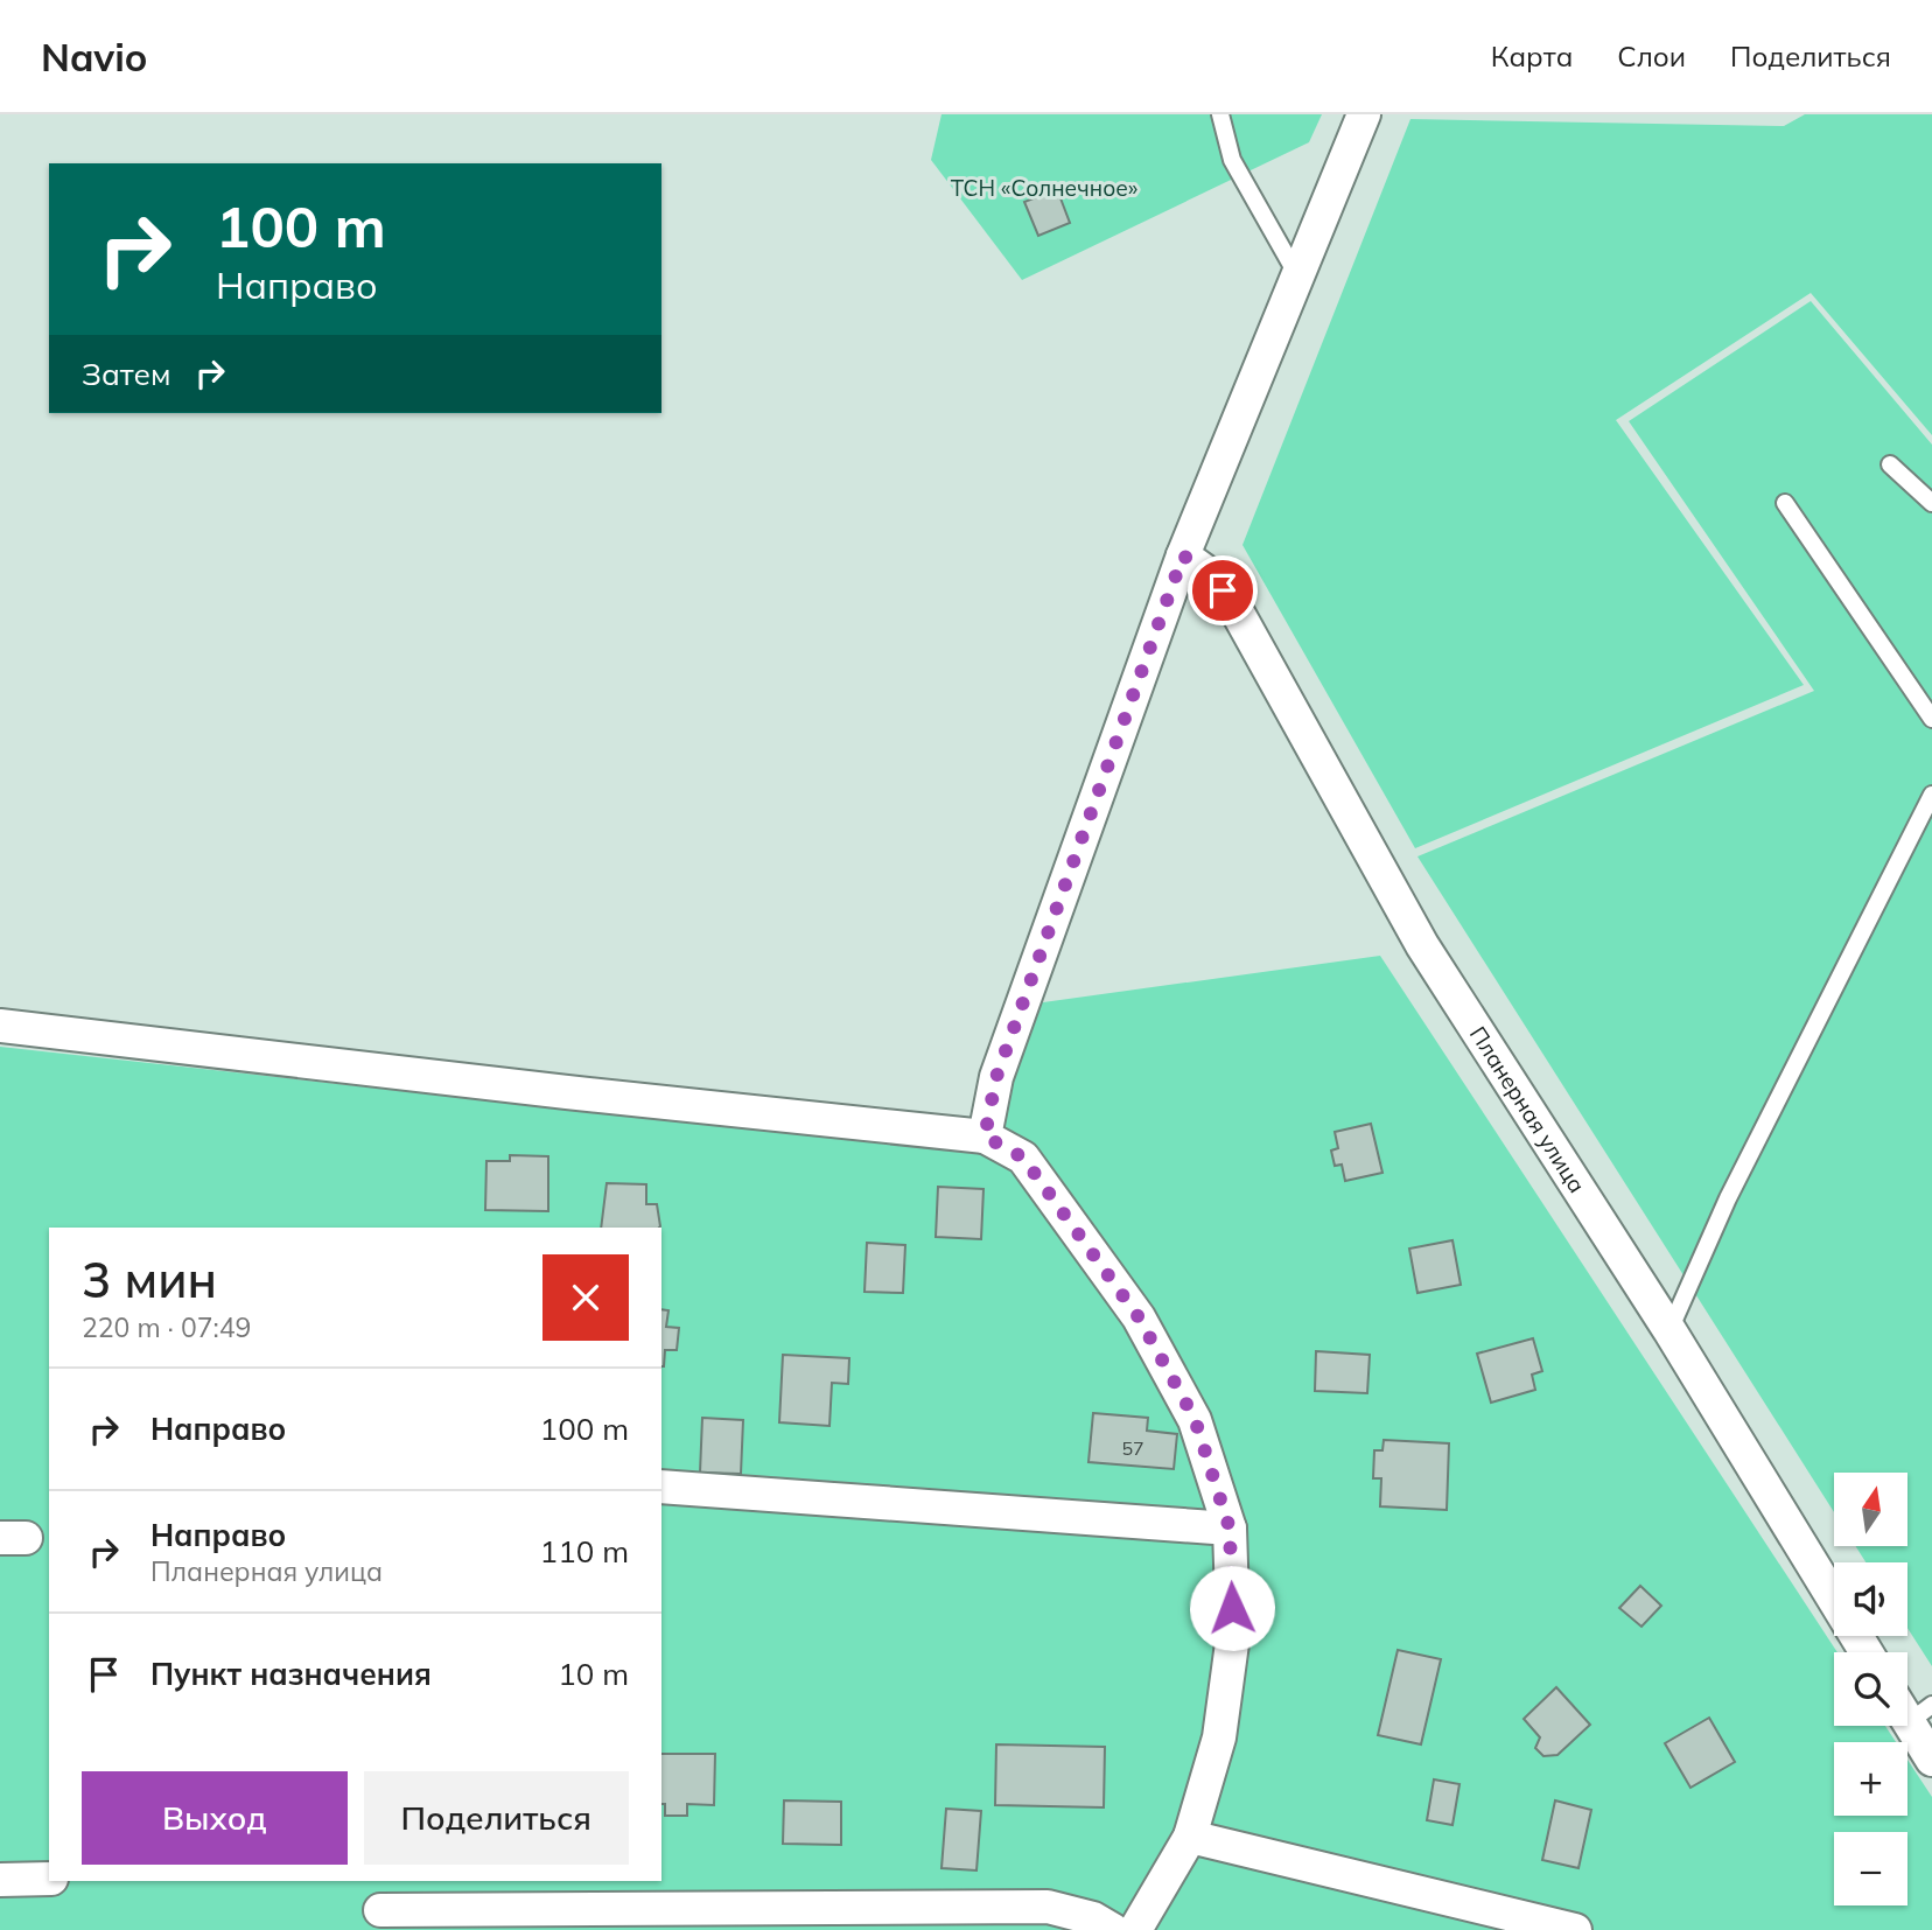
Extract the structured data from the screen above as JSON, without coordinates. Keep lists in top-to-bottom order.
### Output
{
  "streets": {
    "street": ["Планерная улица"]
  },
  "parks": ["ТСН «Солнечное»"],
  "house_numbers": ["57"],
  "north": "top",
  "page": {
    "header": "Navio",
    "nav": ["Карта", "Слои", "Поделиться"],
    "turn": ["100 m", "Направо"],
    "then": "Затем",
    "heading": ["3 мин", "220 m · 07:49"],
    "list": [
      {
        "name": "Направо",
        "value": "100 m"
      },
      {
        "name": "Направо",
        "note": "Планерная улица",
        "value": "110 m"
      },
      {
        "name": "Пункт назначения",
        "value": "10 m"
      }
    ],
    "map_buttons": ["+", "−"],
    "buttons": ["Выход", "Поделиться"]
  }
}
